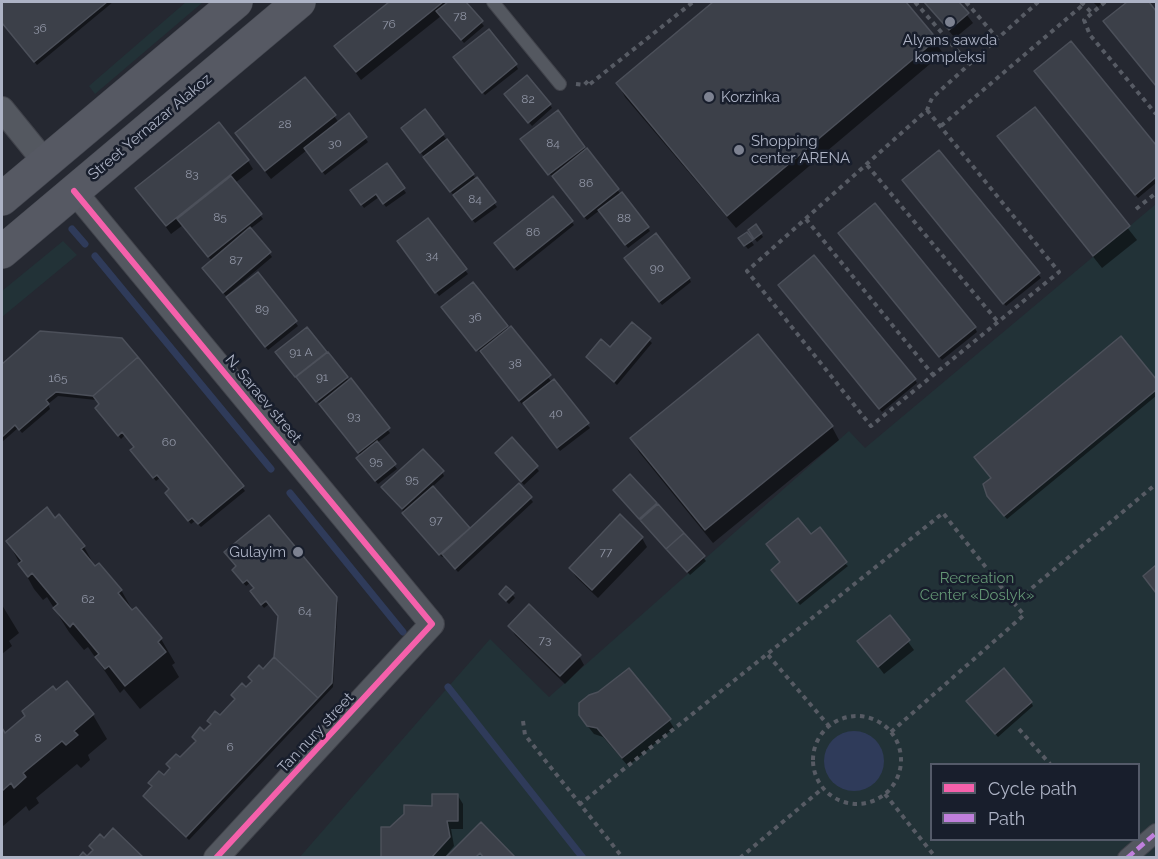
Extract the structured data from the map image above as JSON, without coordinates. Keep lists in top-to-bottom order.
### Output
{
  "streets": {
    "main road": ["Street Yernazar Alakoz"],
    "street": ["N. Saraev street", "Tan nury street"]
  },
  "crossings": [
    ["Street Yernazar Alakoz", "N. Saraev street"],
    ["N. Saraev street", "Tan nury street"]
  ],
  "parks": ["Recreation Center «Doslyk»"],
  "places": [
    "Alyans sawda kompleksi",
    "Korzinka",
    "Shopping center ARENA",
    "Gulayim"
  ],
  "house_numbers": [
    "78",
    "76",
    "36",
    "82",
    "28",
    "30",
    "84",
    "83",
    "86",
    "84",
    "85",
    "88",
    "86",
    "34",
    "87",
    "90",
    "89",
    "36",
    "91 А",
    "38",
    "91",
    "165",
    "40",
    "93",
    "60",
    "95",
    "95",
    "97",
    "77",
    "62",
    "64",
    "73",
    "8",
    "6"
  ],
  "legend": ["Cycle path", "Path"]
}
